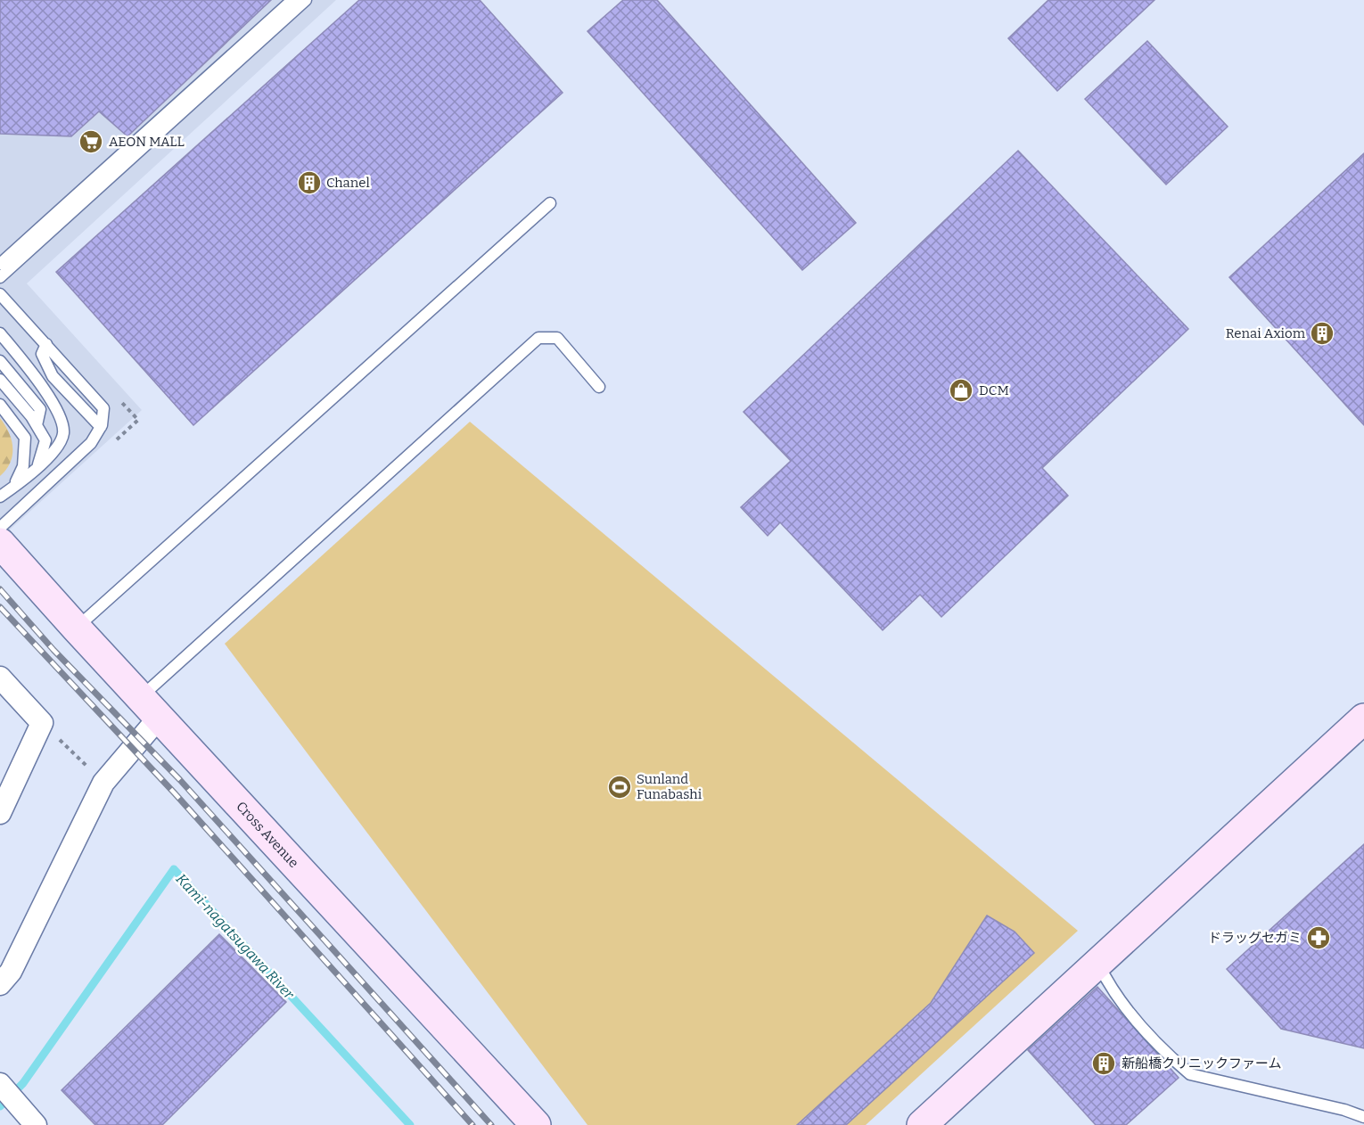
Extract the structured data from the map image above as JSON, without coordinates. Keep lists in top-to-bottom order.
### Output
{
  "streets": {
    "street": ["Cross Avenue"]
  },
  "water": ["Kami-nagatsugawa River"],
  "places": {
    "supermarket": ["AEON MALL"],
    "building": ["Chanel", "Renai Axiom", "新船橋クリニックファーム"],
    "shop": ["DCM"],
    "sports": ["Sunland Funabashi"],
    "pharmacy": ["ドラッグセガミ"]
  }
}
